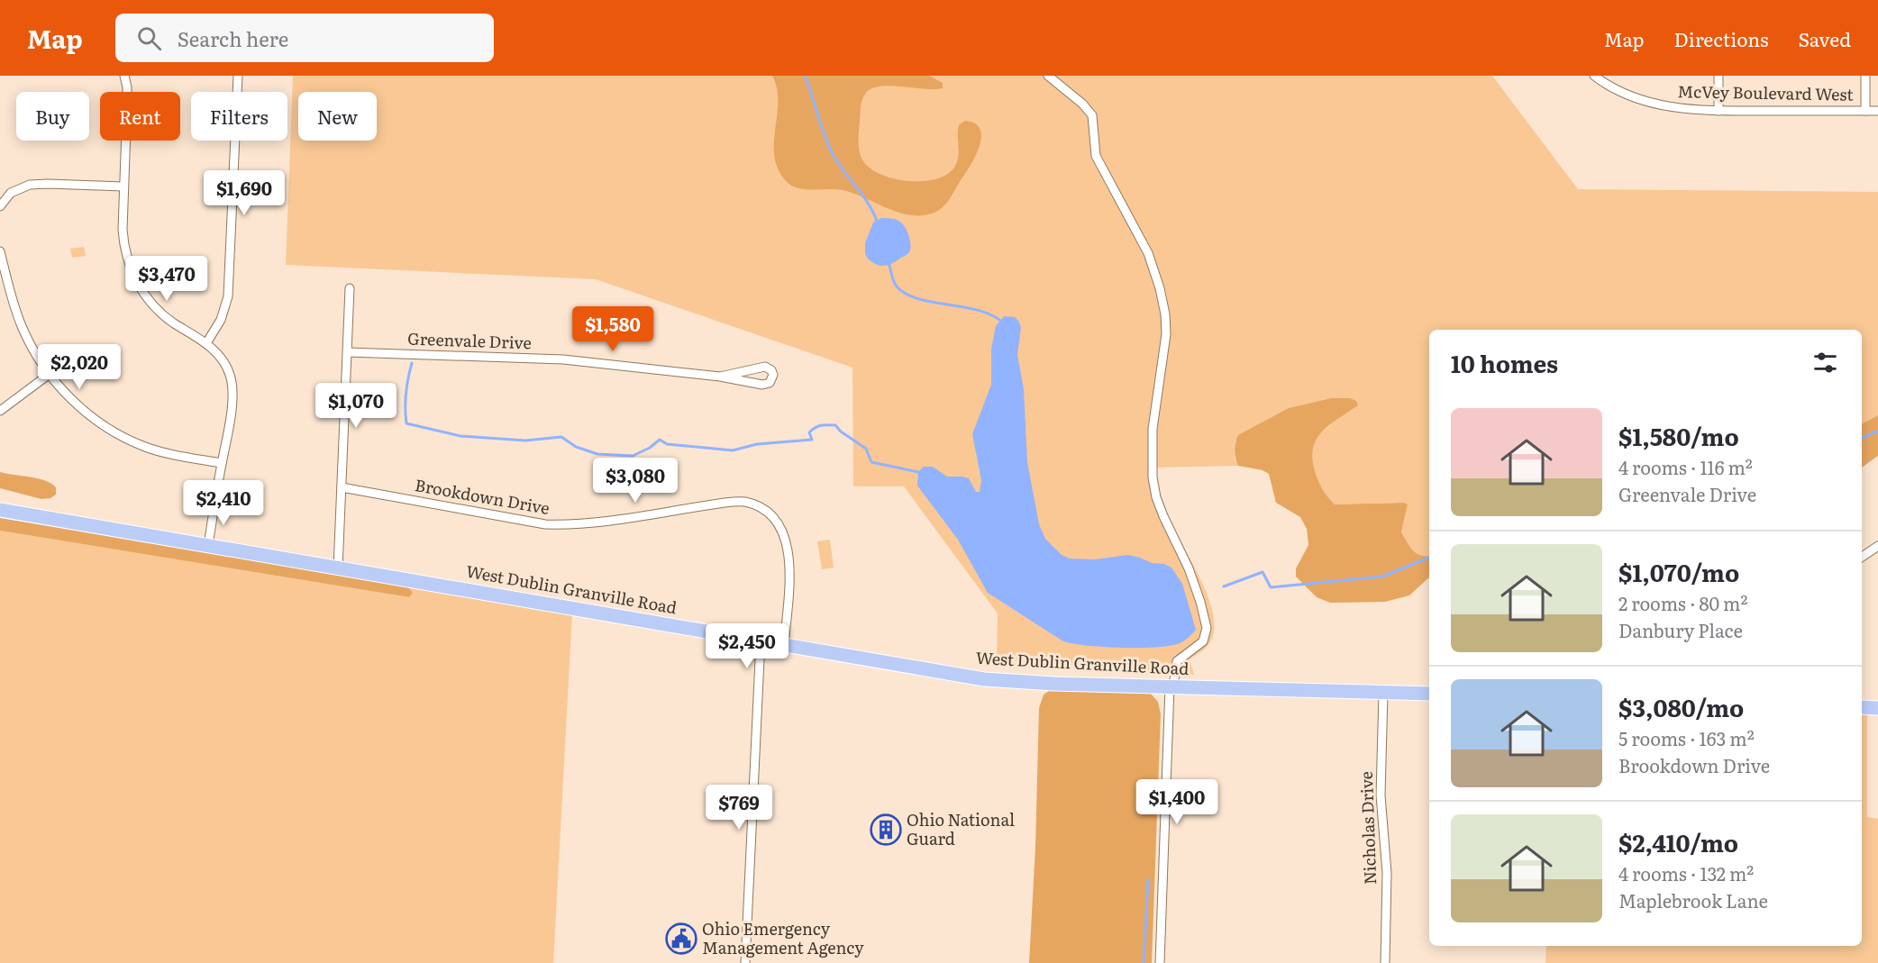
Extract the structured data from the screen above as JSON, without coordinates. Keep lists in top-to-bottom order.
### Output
{
  "streets": {
    "main road": ["West Dublin Granville Road"],
    "street": [
      "McVey Boulevard West",
      "Greenvale Drive",
      "Brookdown Drive",
      "Nicholas Drive"
    ]
  },
  "crossings": [
    ["Brookdown Drive", "West Dublin Granville Road"],
    ["West Dublin Granville Road", "Nicholas Drive"]
  ],
  "places": {
    "building": ["Ohio National Guard"],
    "public building": ["Ohio Emergency Management Agency"]
  },
  "page": {
    "header": "Map",
    "search": "Search here",
    "nav": ["Map", "Directions", "Saved"],
    "chip": [
      "Buy",
      "Rent",
      "Filters",
      "New"
    ],
    "price": [
      "$1,690",
      "$3,470",
      "$1,580",
      "$2,020",
      "$1,070",
      "$3,080",
      "$2,410",
      "$2,450",
      "$1,400",
      "$769"
    ],
    "heading": "10 homes",
    "list": [
      {
        "name": "$1,580/mo",
        "note": "4 rooms · 116 m² · Greenvale Drive"
      },
      {
        "name": "$1,070/mo",
        "note": "2 rooms · 80 m² · Danbury Place"
      },
      {
        "name": "$3,080/mo",
        "note": "5 rooms · 163 m² · Brookdown Drive"
      },
      {
        "name": "$2,410/mo",
        "note": "4 rooms · 132 m² · Maplebrook Lane"
      }
    ]
  }
}
